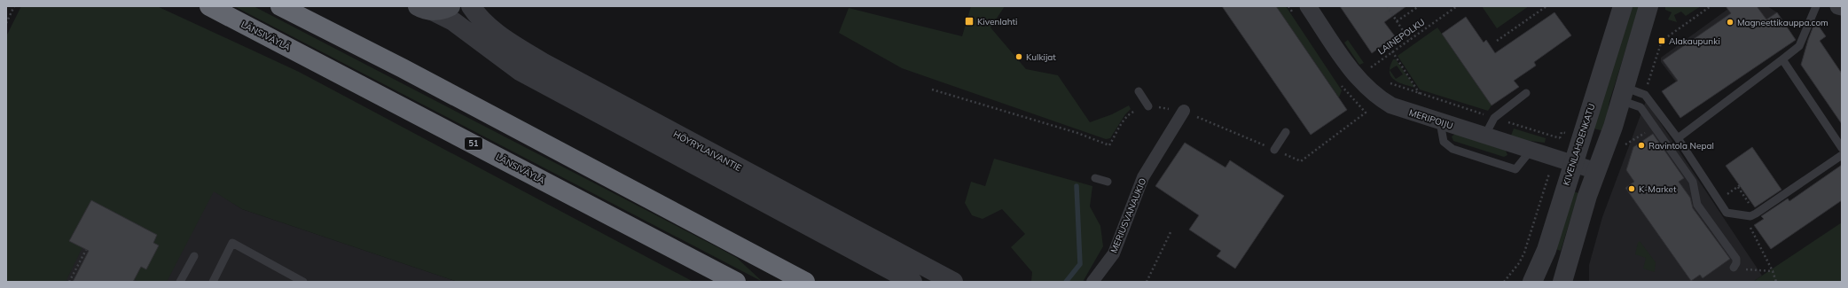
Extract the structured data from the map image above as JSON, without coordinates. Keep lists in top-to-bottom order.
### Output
{
  "streets": {
    "highway": ["LÄNSIVÄYLÄ", "51"],
    "street": [
      "MERIPOIJU",
      "KIVENLAHDENKATU",
      "HÖYRYLAIVANTIE",
      "MERIUSVANAUKIO"
    ],
    "path": ["LAINEPOLKU"]
  },
  "crossings": [
    ["MERIPOIJU", "KIVENLAHDENKATU"]
  ],
  "places": {
    "transit": ["Kivenlahti", "Alakaupunki"],
    "other": [
      "Magneettikauppa.com",
      "Kulkijat",
      "Ravintola Nepal",
      "K-Market"
    ]
  }
}
